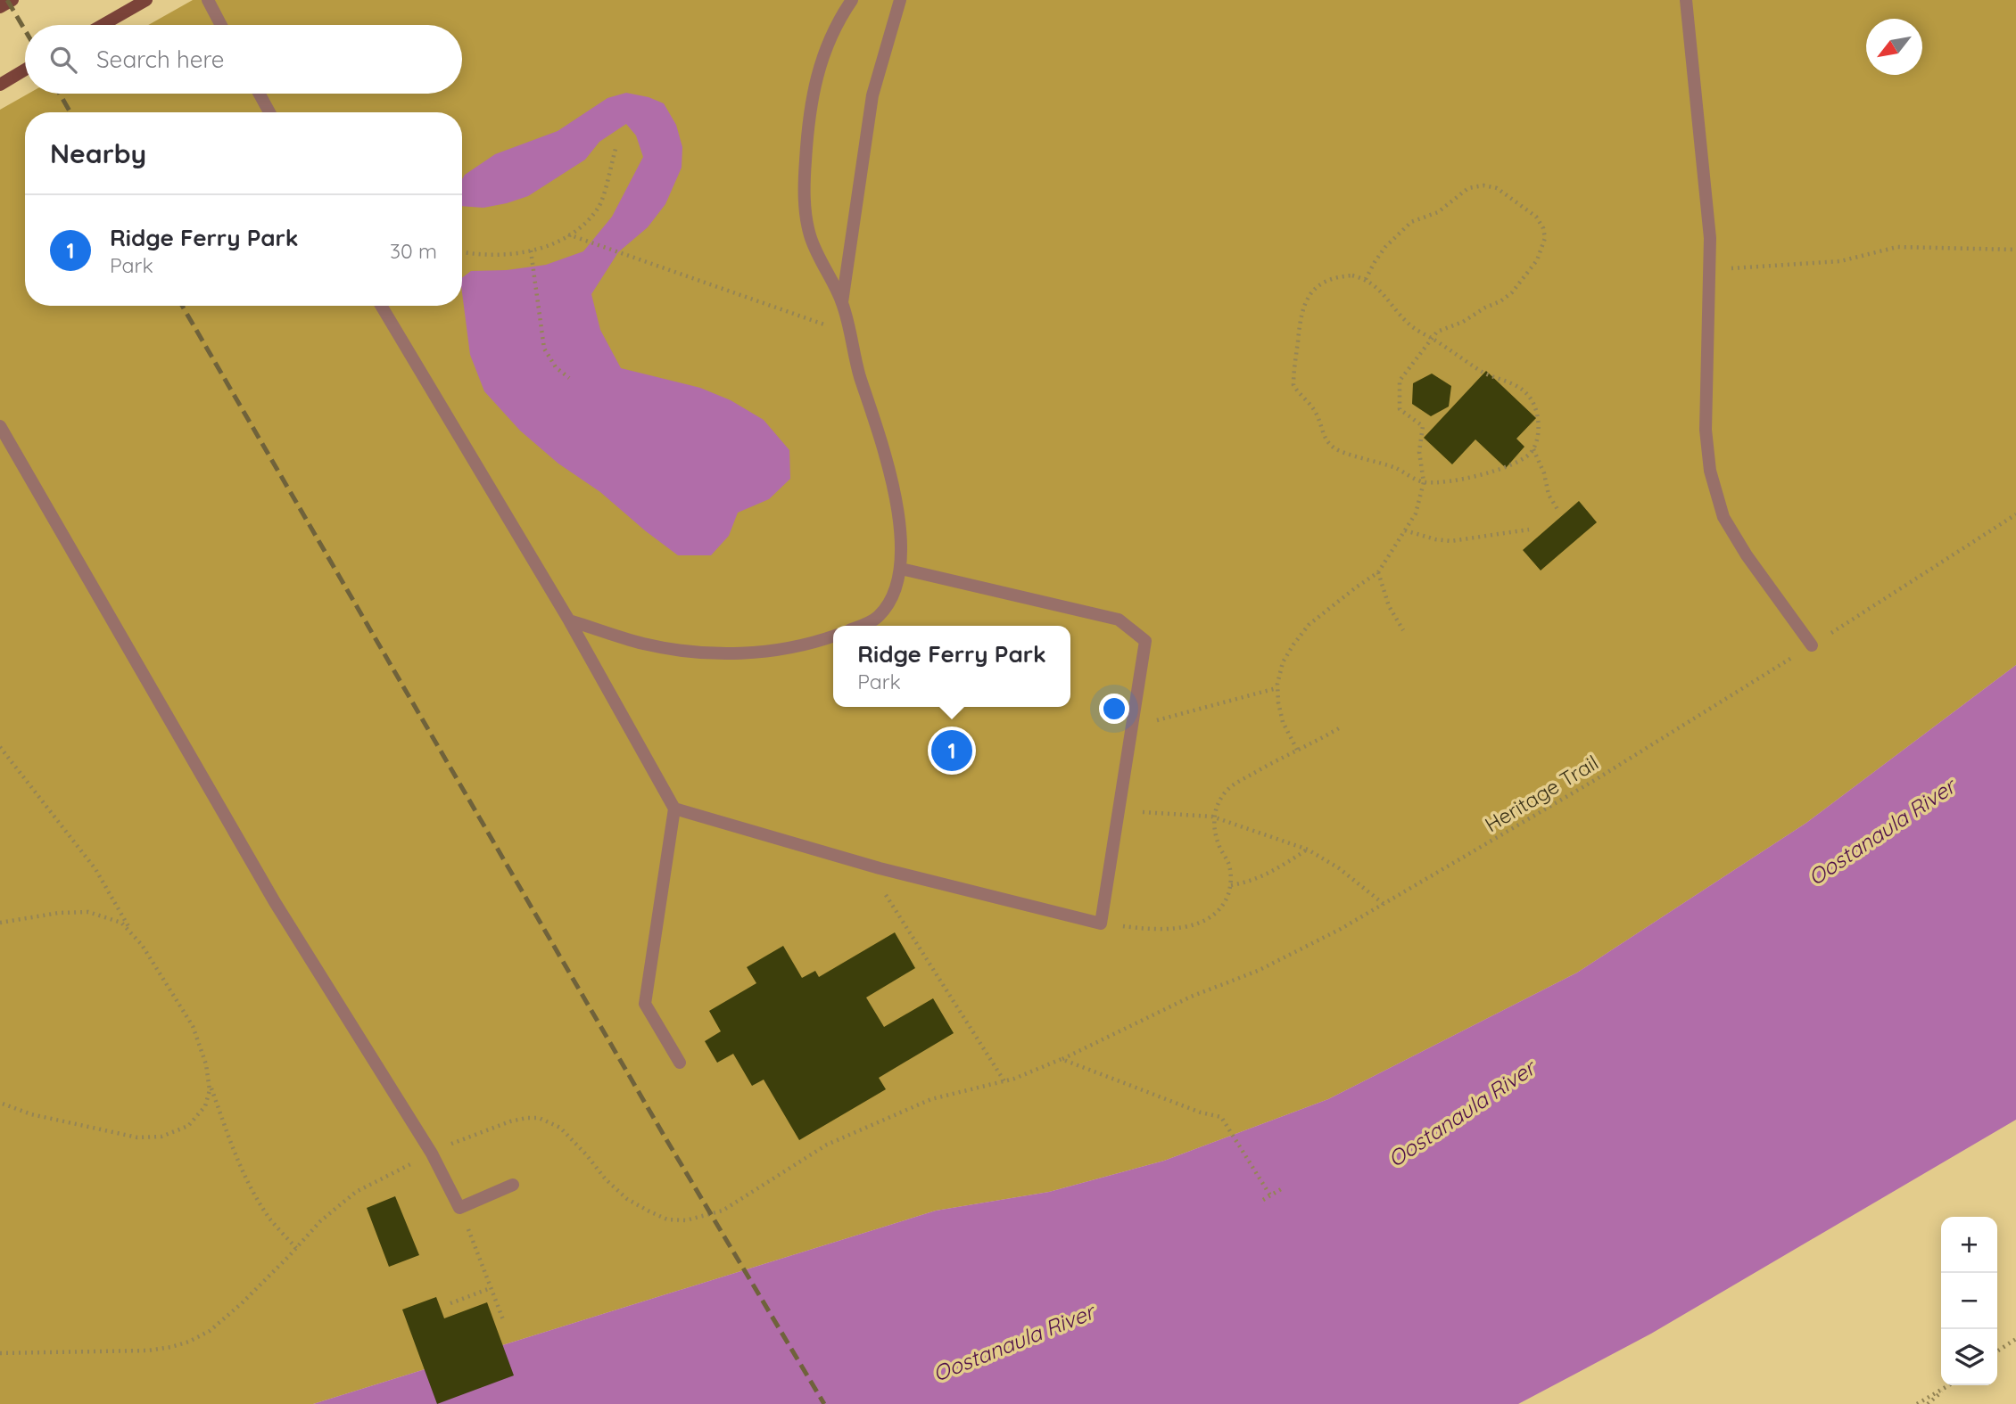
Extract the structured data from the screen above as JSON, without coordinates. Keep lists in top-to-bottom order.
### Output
{
  "streets": {
    "path": ["Heritage Trail"]
  },
  "water": ["Oostanaula River"],
  "north": "bottom left",
  "page": {
    "search": "Search here",
    "heading": "Nearby",
    "list": [
      {
        "mark": "1",
        "name": "Ridge Ferry Park",
        "note": "Park",
        "value": "30 m"
      }
    ],
    "popup": ["Ridge Ferry Park", "Park"],
    "pins": "1",
    "map_buttons": ["+", "−"]
  }
}
